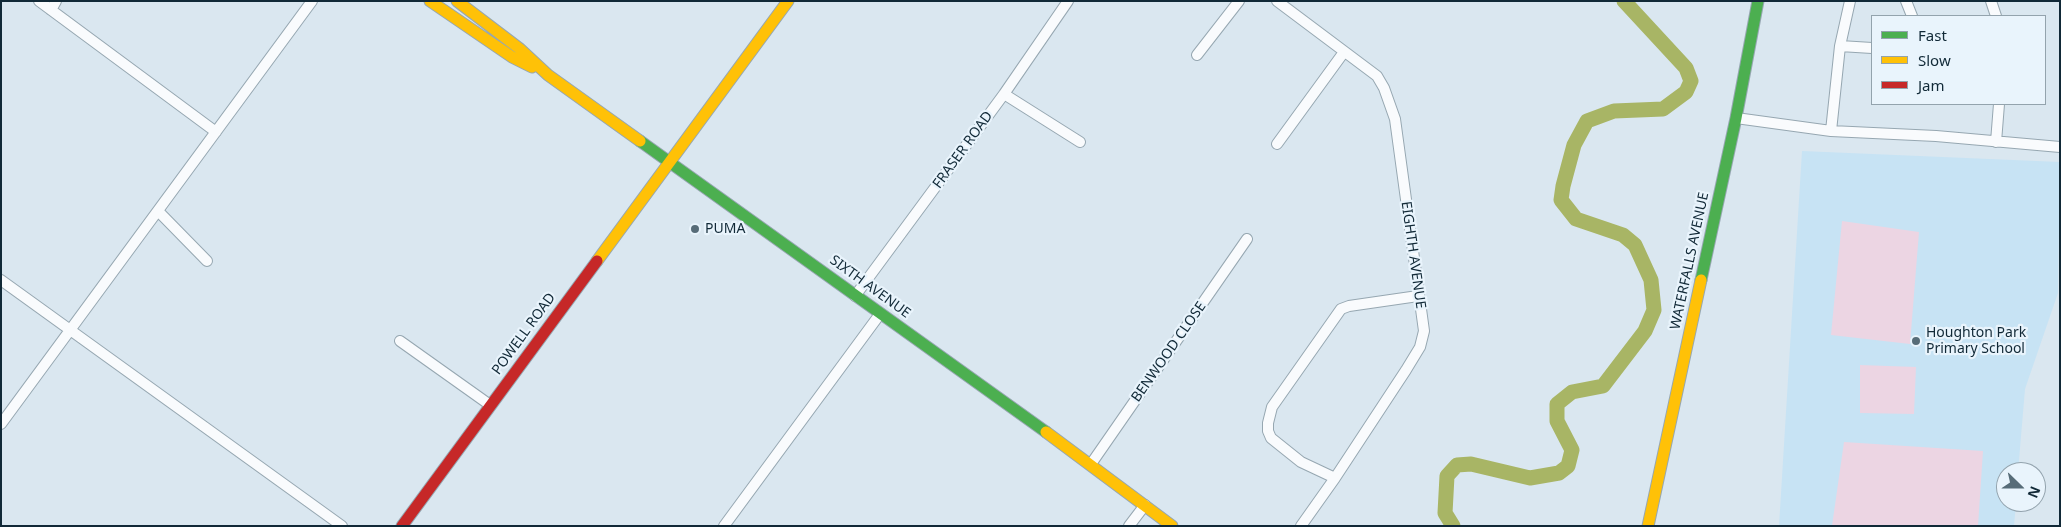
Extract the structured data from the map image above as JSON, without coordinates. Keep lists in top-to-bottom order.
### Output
{
  "streets": {
    "street": [
      "FRASER ROAD",
      "EIGHTH AVENUE",
      "WATERFALLS AVENUE",
      "SIXTH AVENUE",
      "POWELL ROAD",
      "BENWOOD CLOSE"
    ]
  },
  "crossings": [
    ["FRASER ROAD", "SIXTH AVENUE"],
    ["SIXTH AVENUE", "POWELL ROAD"],
    ["SIXTH AVENUE", "BENWOOD CLOSE"]
  ],
  "places": ["PUMA", "Houghton Park Primary School"],
  "legend": ["Fast", "Slow", "Jam"],
  "north": "right"
}
